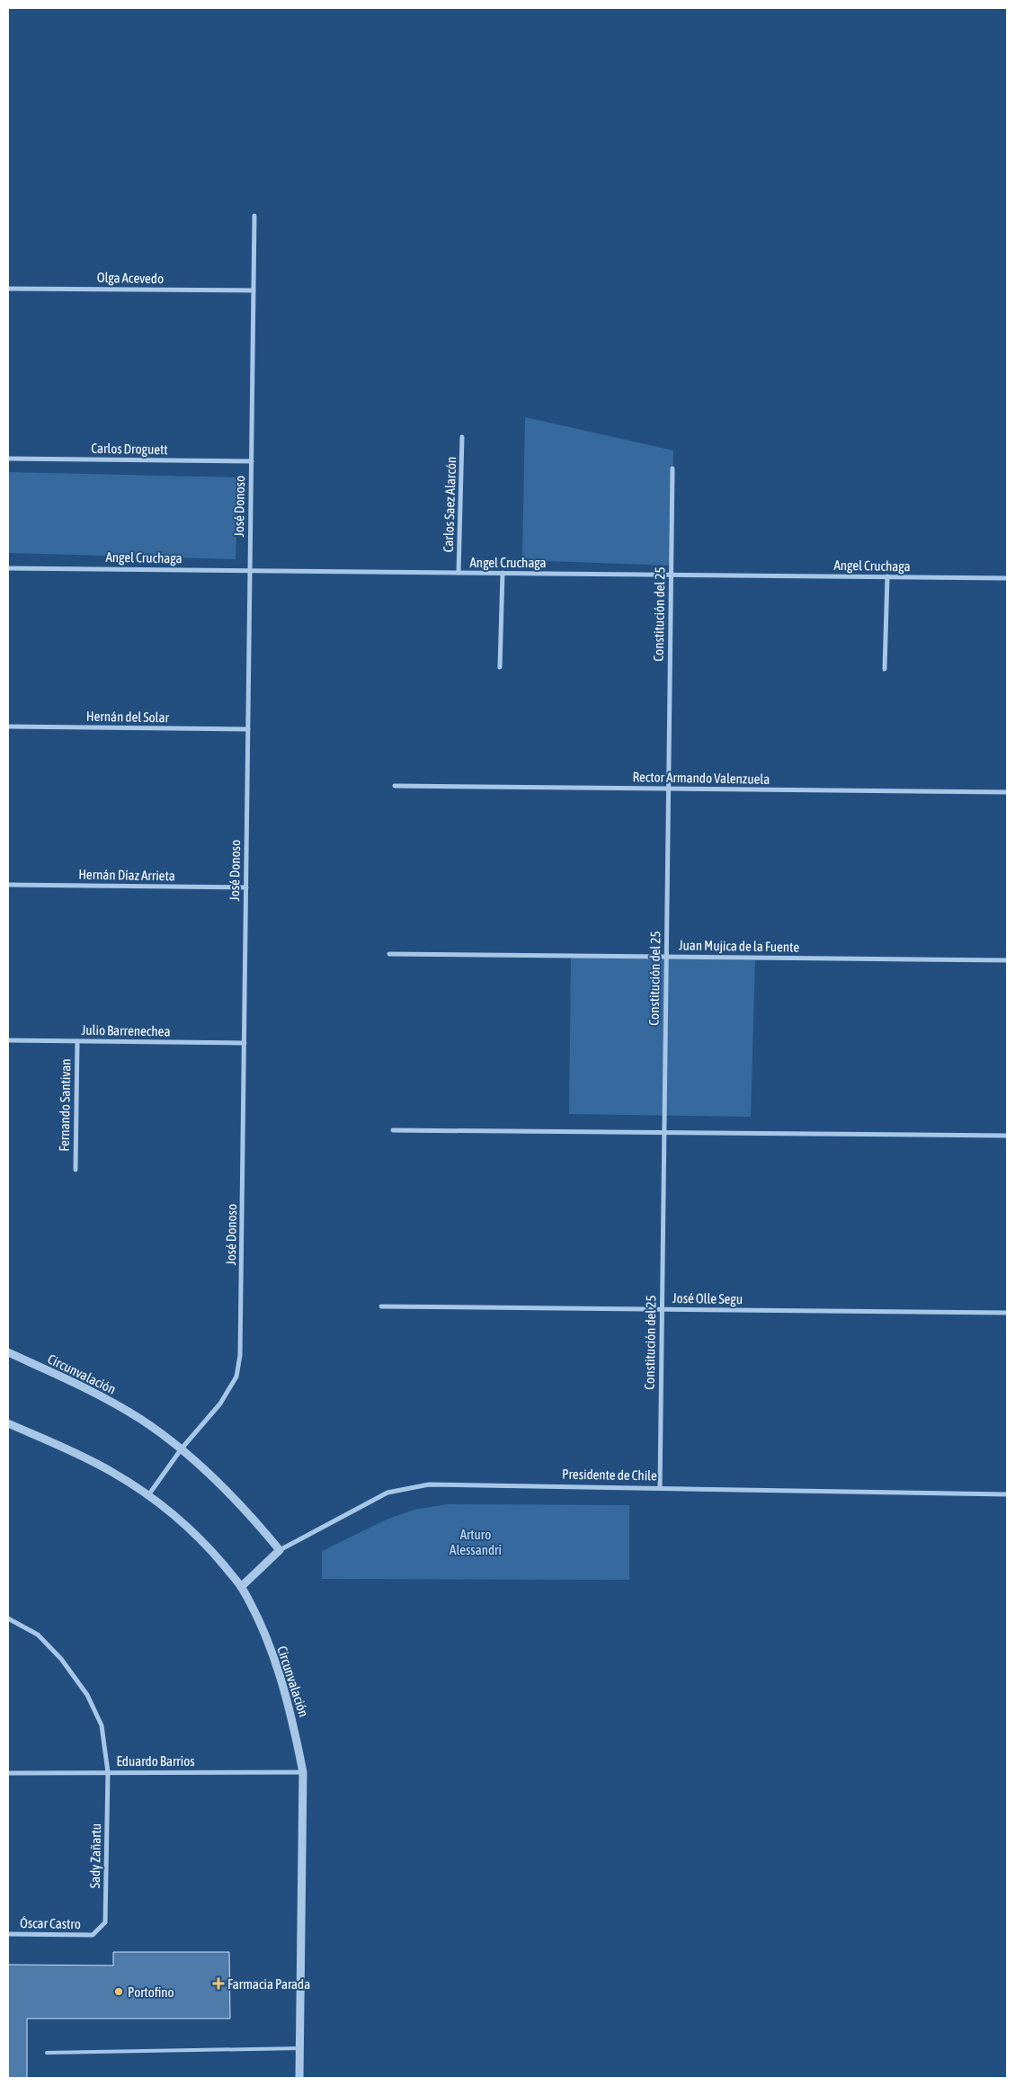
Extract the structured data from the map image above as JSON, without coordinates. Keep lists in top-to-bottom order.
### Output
{
  "streets": {
    "street": [
      "Olga Acevedo",
      "Carlos Droguett",
      "Carlos Saez Alarcón",
      "José Donoso",
      "Angel Cruchaga",
      "Constitución del 25",
      "Hernán del Solar",
      "Rector Armando Valenzuela",
      "Hernán Díaz Arrieta",
      "Juan Mujica de la Fuente",
      "Julio Barrenechea",
      "Fernando Santivan",
      "José Olle Segu",
      "Circunvalación",
      "Presidente de Chile",
      "Eduardo Barrios",
      "Sady Zañartu",
      "Óscar Castro"
    ]
  },
  "crossings": [
    ["Olga Acevedo", "José Donoso"],
    ["Carlos Droguett", "José Donoso"],
    ["Carlos Saez Alarcón", "Angel Cruchaga"],
    ["José Donoso", "Angel Cruchaga"],
    ["José Donoso", "Hernán del Solar"],
    ["José Donoso", "Hernán Díaz Arrieta"],
    ["José Donoso", "Julio Barrenechea"],
    ["José Donoso", "Circunvalación"],
    ["Angel Cruchaga", "Constitución del 25"],
    ["Constitución del 25", "Rector Armando Valenzuela"],
    ["Constitución del 25", "Juan Mujica de la Fuente"],
    ["Constitución del 25", "José Olle Segu"],
    ["Constitución del 25", "Presidente de Chile"],
    ["Julio Barrenechea", "Fernando Santivan"],
    ["Circunvalación", "Presidente de Chile"],
    ["Circunvalación", "Eduardo Barrios"],
    ["Eduardo Barrios", "Sady Zañartu"],
    ["Sady Zañartu", "Óscar Castro"]
  ],
  "parks": ["Arturo Alessandri"],
  "places": {
    "health": ["Farmacia Parada"],
    "other": ["Portofino"]
  }
}
